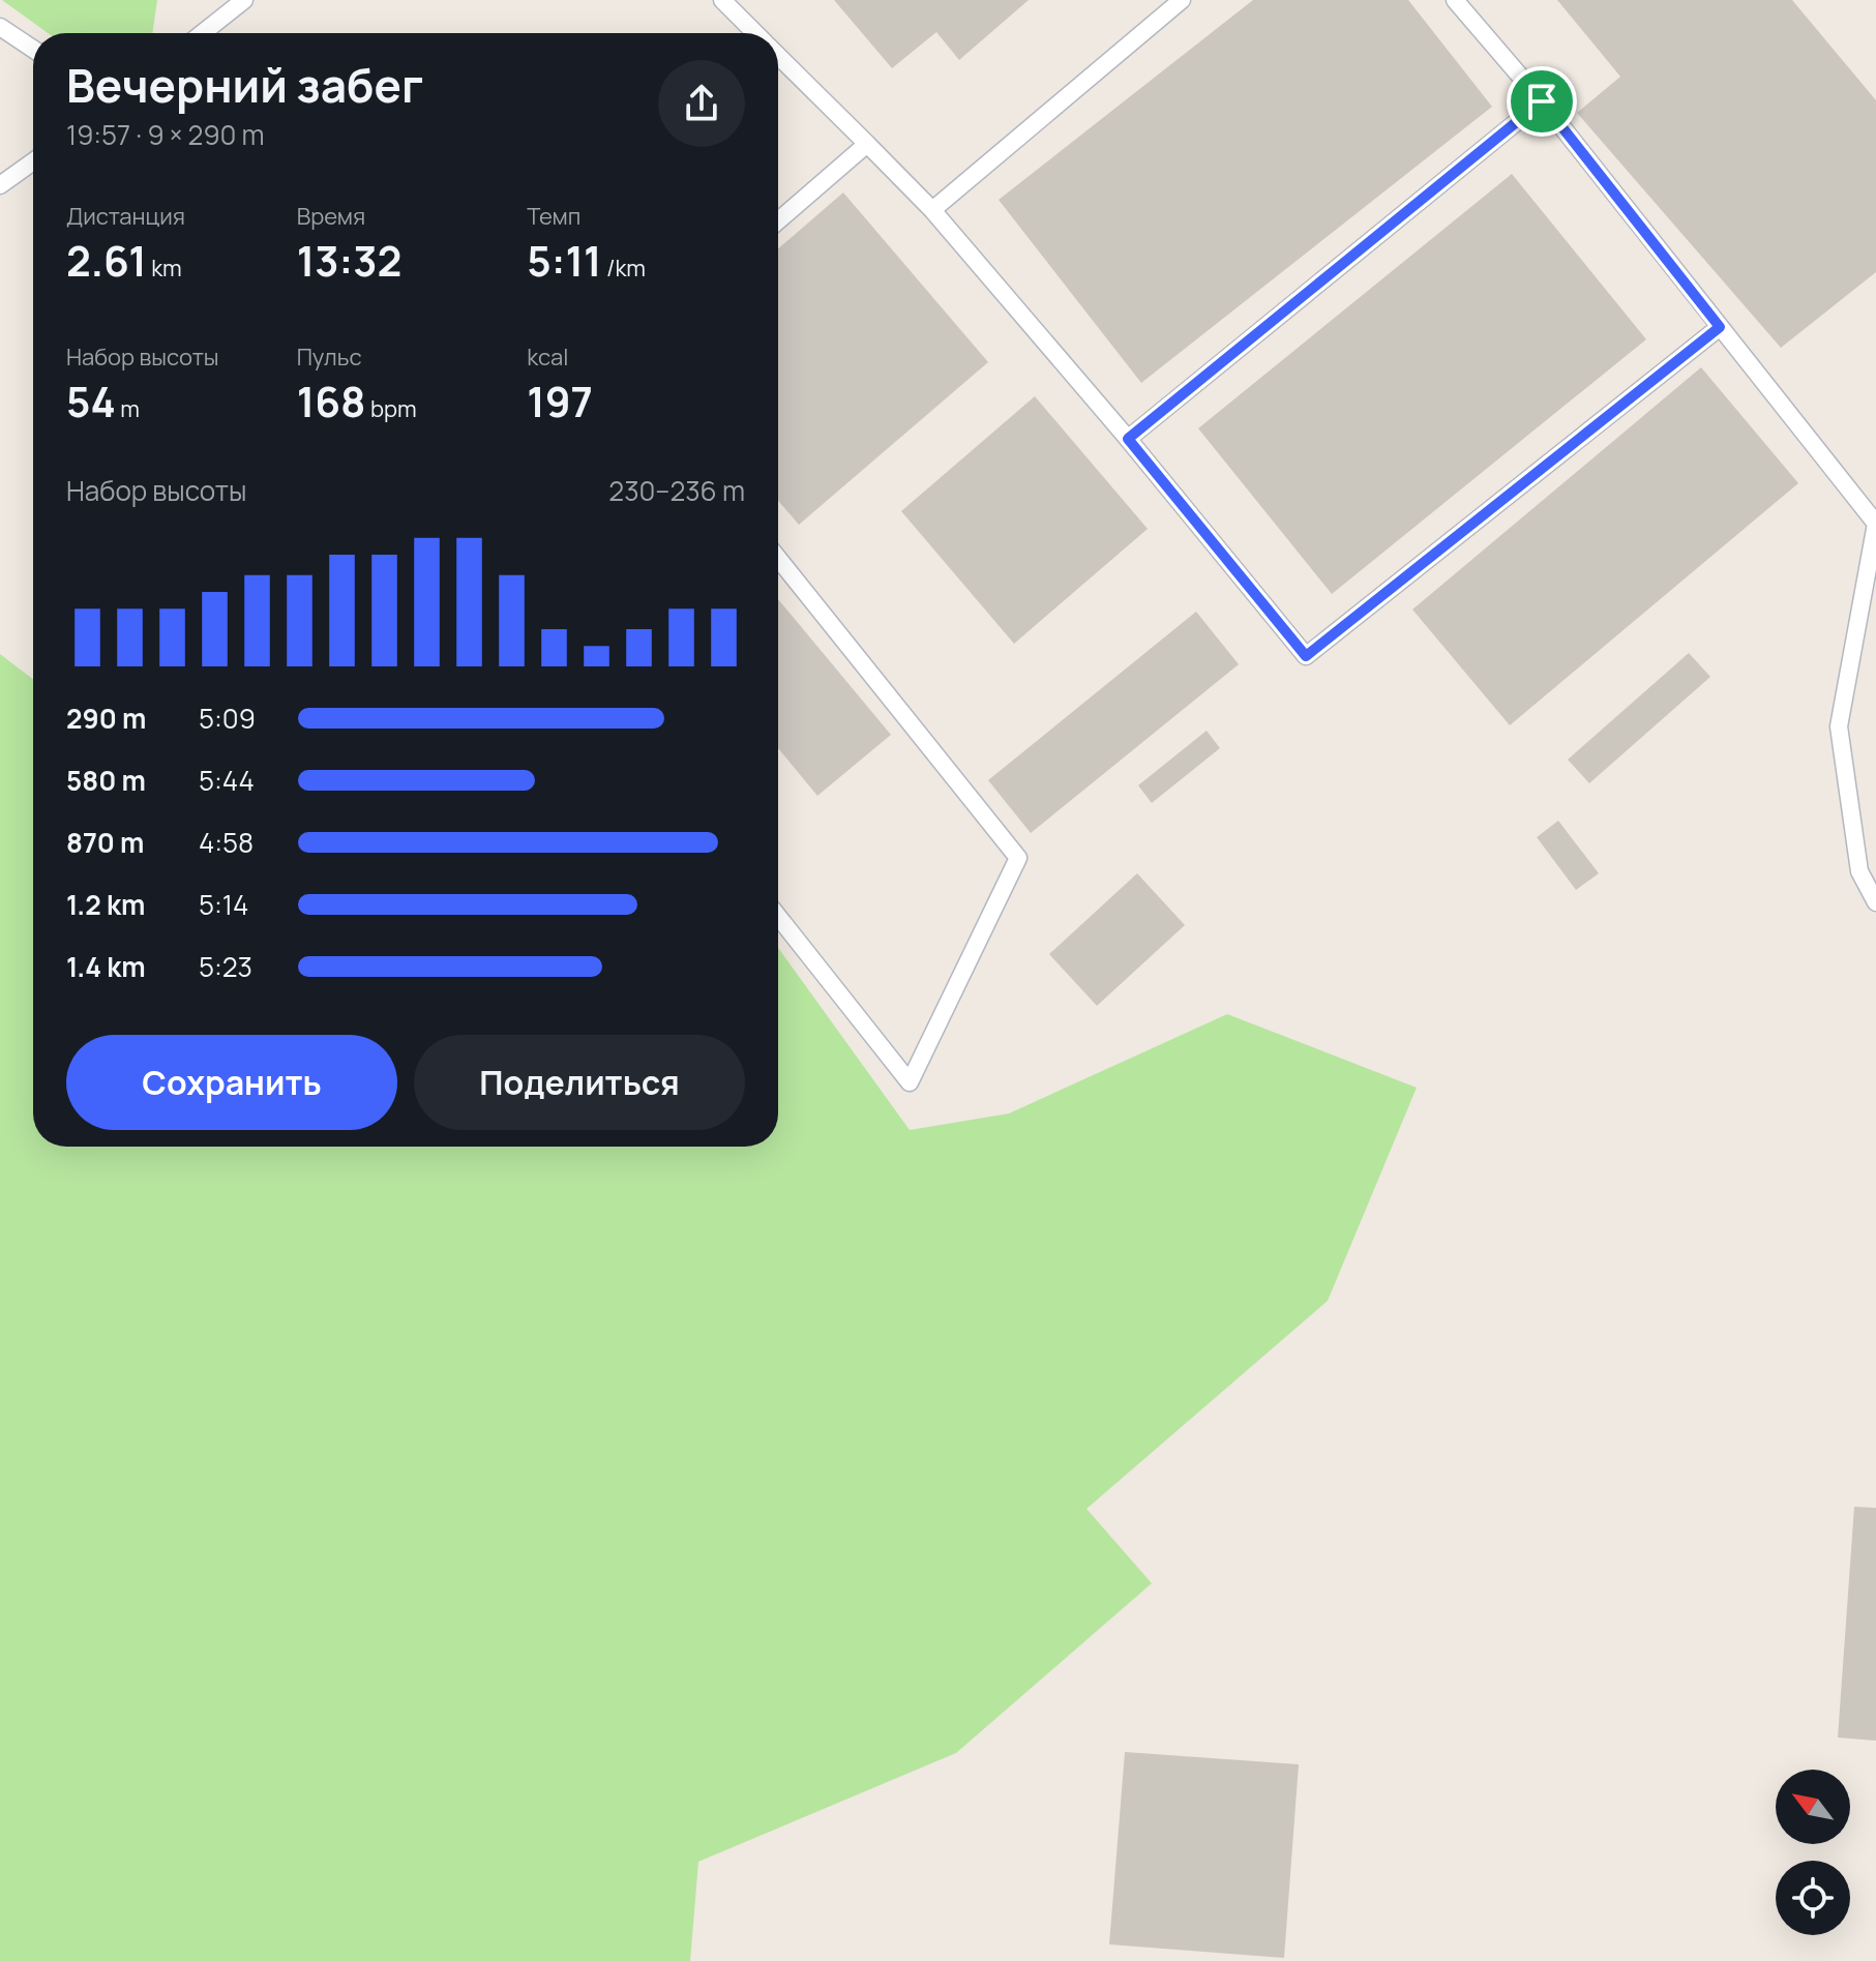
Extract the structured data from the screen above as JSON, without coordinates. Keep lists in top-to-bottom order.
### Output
{
  "north": "top left",
  "page": {
    "heading": ["Вечерний забег", "19:57 · 9 × 290 m"],
    "stats": [
      ["Дистанция", "2.61 km"],
      ["Время", "13:32"],
      ["Темп", "5:11 /km"],
      ["Набор высоты", "54 m"],
      ["Пульс", "168 bpm"],
      ["kcal", "197"]
    ],
    "chart": ["Набор высоты", "230–236 m"],
    "list": [
      {
        "name": "290 m",
        "note": "5:09"
      },
      {
        "name": "580 m",
        "note": "5:44"
      },
      {
        "name": "870 m",
        "note": "4:58"
      },
      {
        "name": "1.2 km",
        "note": "5:14"
      },
      {
        "name": "1.4 km",
        "note": "5:23"
      }
    ],
    "buttons": ["Сохранить", "Поделиться"]
  }
}
